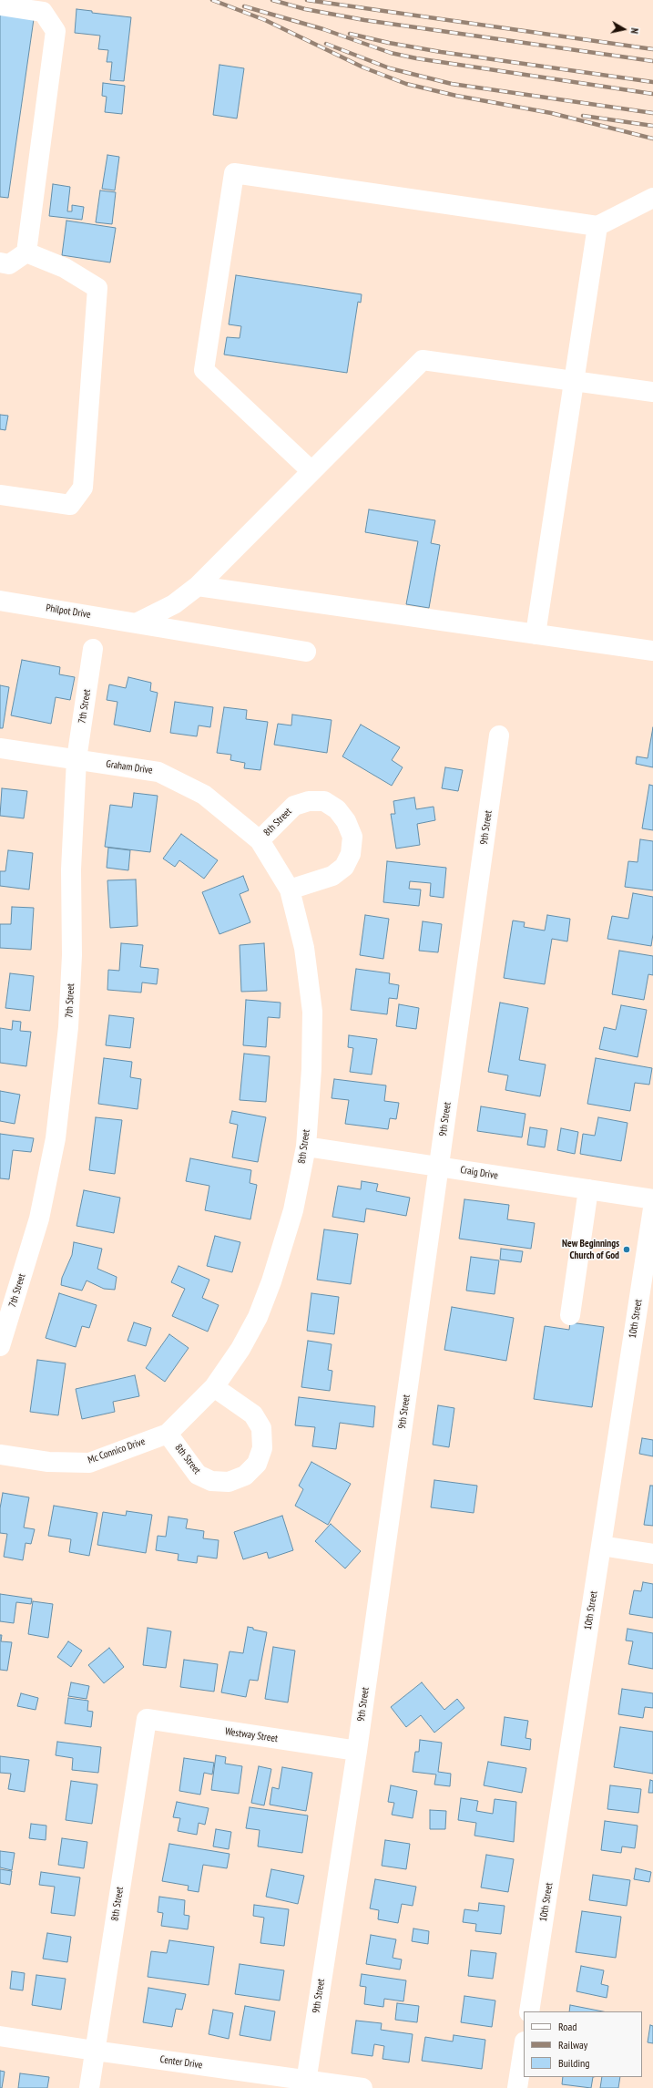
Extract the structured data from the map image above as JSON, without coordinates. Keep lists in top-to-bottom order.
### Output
{
  "streets": {
    "street": [
      "Philpot Drive",
      "7th Street",
      "Graham Drive",
      "8th Street",
      "9th Street",
      "Craig Drive",
      "10th Street",
      "Mc Connico Drive",
      "Westway Street",
      "Center Drive"
    ]
  },
  "crossings": [
    ["7th Street", "Graham Drive"],
    ["Graham Drive", "8th Street"],
    ["8th Street", "Craig Drive"],
    ["8th Street", "Mc Connico Drive"],
    ["8th Street", "Westway Street"],
    ["8th Street", "Center Drive"],
    ["9th Street", "Craig Drive"],
    ["9th Street", "Westway Street"],
    ["9th Street", "Center Drive"]
  ],
  "places": ["New Beginnings Church of God"],
  "legend": ["Road", "Railway", "Building"],
  "north": "right"
}
